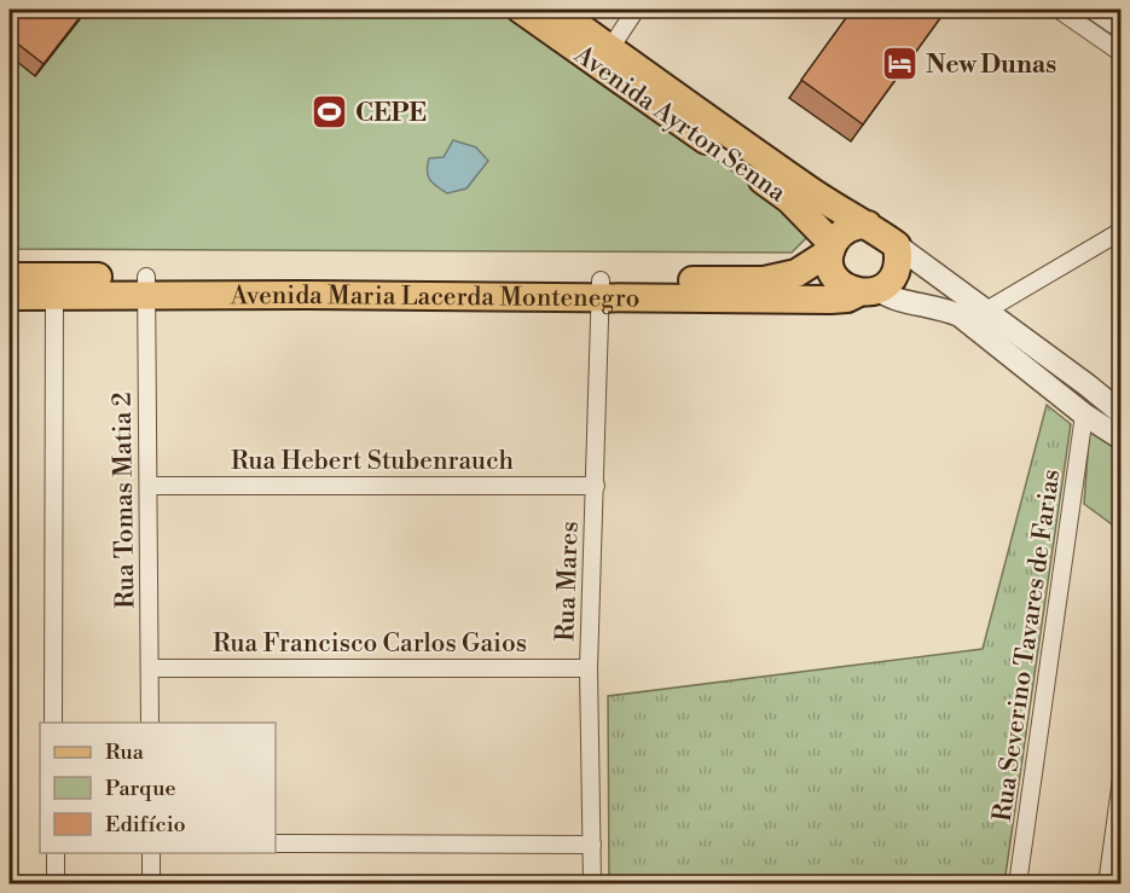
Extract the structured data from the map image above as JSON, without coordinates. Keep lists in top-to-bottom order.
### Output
{
  "streets": {
    "main road": ["Avenida Ayrton Senna", "Avenida Maria Lacerda Montenegro"],
    "street": [
      "Rua Hebert Stubenrauch",
      "Rua Tomas Matia 2",
      "Rua Mares",
      "Rua Francisco Carlos Gaios",
      "Rua Severino Tavares de Farias"
    ]
  },
  "crossings": [
    ["Avenida Ayrton Senna", "Avenida Maria Lacerda Montenegro"],
    ["Avenida Maria Lacerda Montenegro", "Rua Tomas Matia 2"],
    ["Avenida Maria Lacerda Montenegro", "Rua Mares"],
    ["Rua Hebert Stubenrauch", "Rua Tomas Matia 2"],
    ["Rua Hebert Stubenrauch", "Rua Mares"],
    ["Rua Tomas Matia 2", "Rua Francisco Carlos Gaios"],
    ["Rua Mares", "Rua Francisco Carlos Gaios"]
  ],
  "places": {
    "hotel": ["New Dunas"],
    "sports": ["CEPE"]
  },
  "legend": ["Rua", "Parque", "Edifício"]
}
